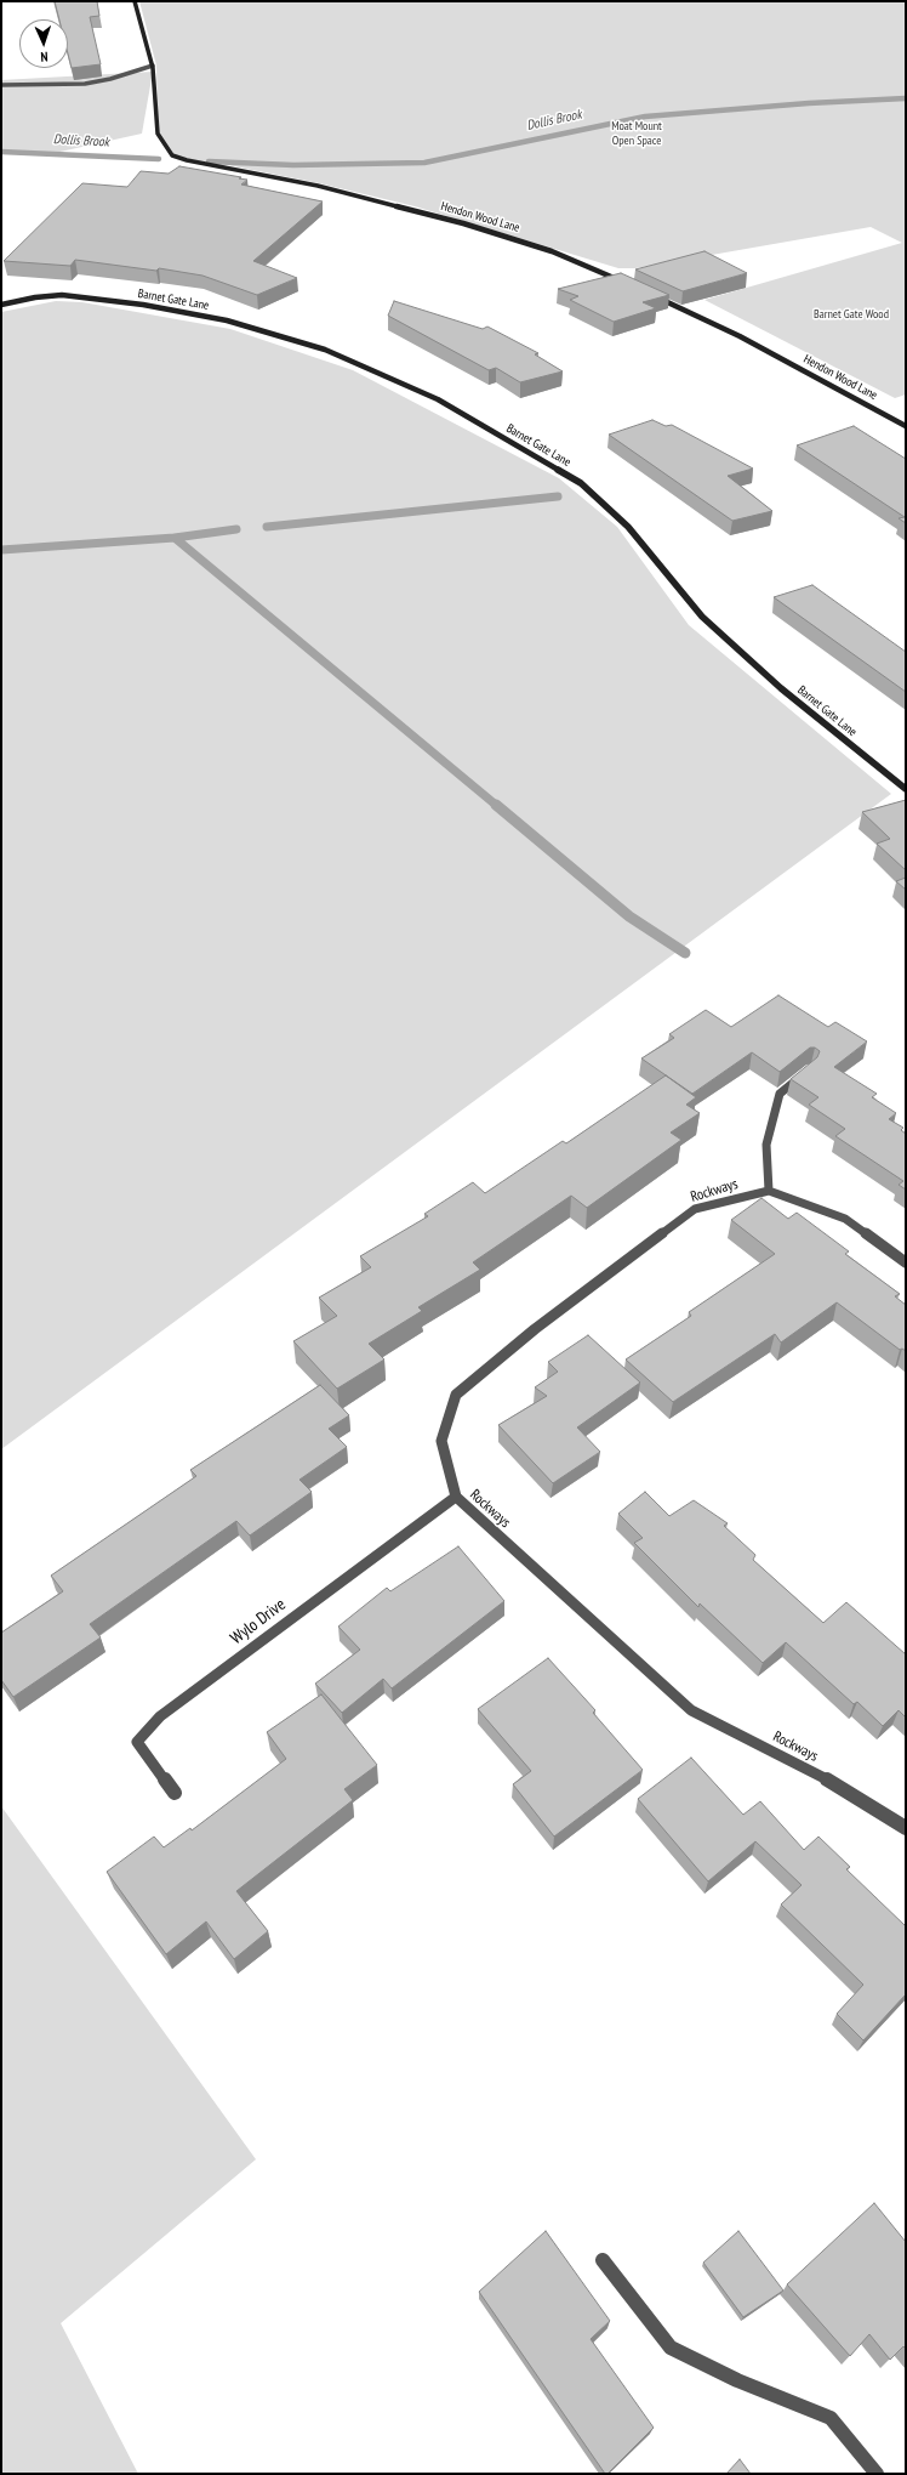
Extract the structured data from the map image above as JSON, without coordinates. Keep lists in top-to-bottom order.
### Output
{
  "streets": {
    "main road": ["Hendon Wood Lane", "Barnet Gate Lane"],
    "street": ["Rockways", "Wylo Drive"]
  },
  "crossings": [
    ["Rockways", "Wylo Drive"]
  ],
  "water": ["Dollis Brook"],
  "parks": ["Moat Mount Open Space", "Barnet Gate Wood"],
  "north": "bottom"
}
